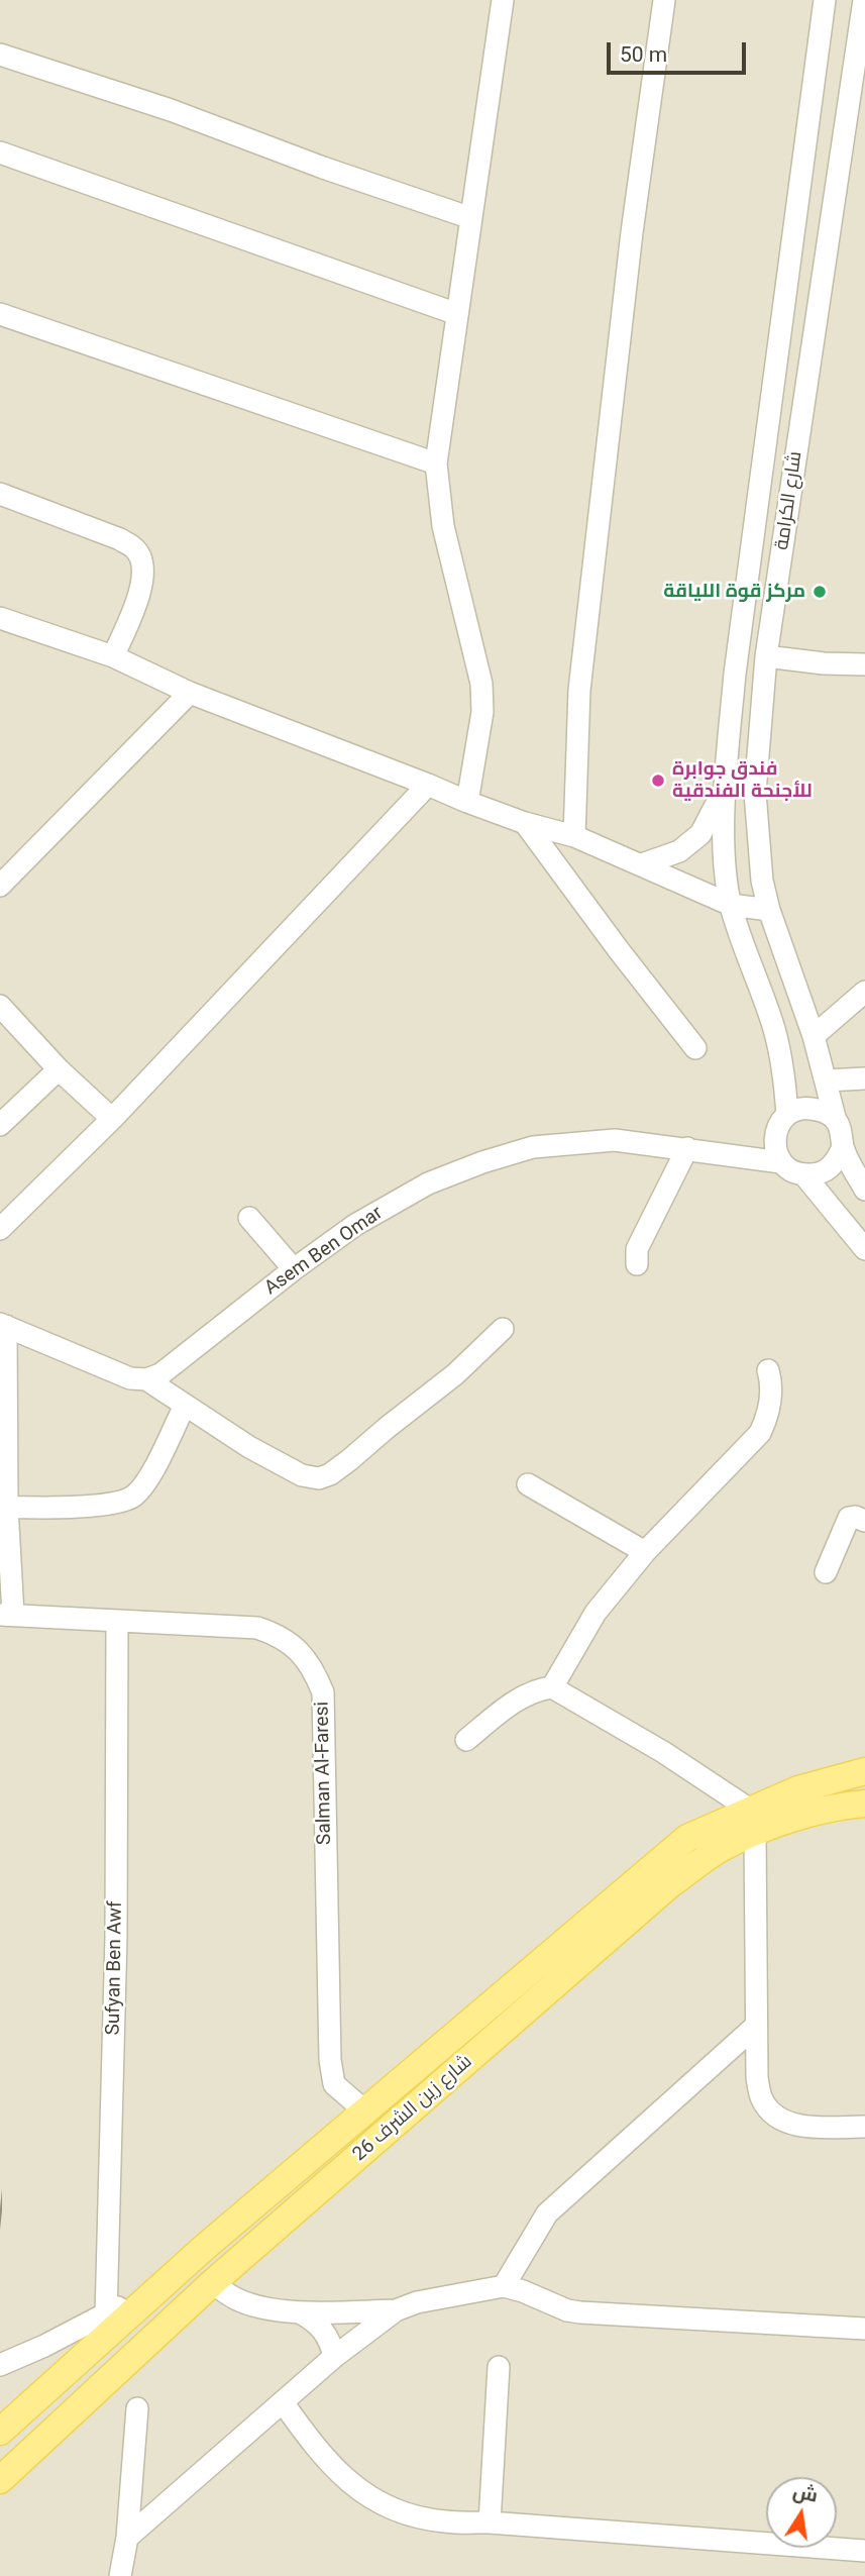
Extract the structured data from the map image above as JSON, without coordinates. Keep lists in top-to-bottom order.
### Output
{
  "streets": {
    "main road": ["شارع زين الشرف 26"],
    "street": [
      "شارع الكرامة",
      "Asem Ben Omar",
      "Salman Al-Faresi",
      "Sufyan Ben Awf"
    ]
  },
  "crossings": [
    ["شارع الكرامة", "Asem Ben Omar"],
    ["Salman Al-Faresi", "Sufyan Ben Awf"],
    ["Salman Al-Faresi", "شارع زين الشرف 26"]
  ],
  "places": ["مركز قوة اللياقة", "فندق جوابرة للأجنحة الفندقية"],
  "scale_bar": "50 m",
  "north": "top"
}
